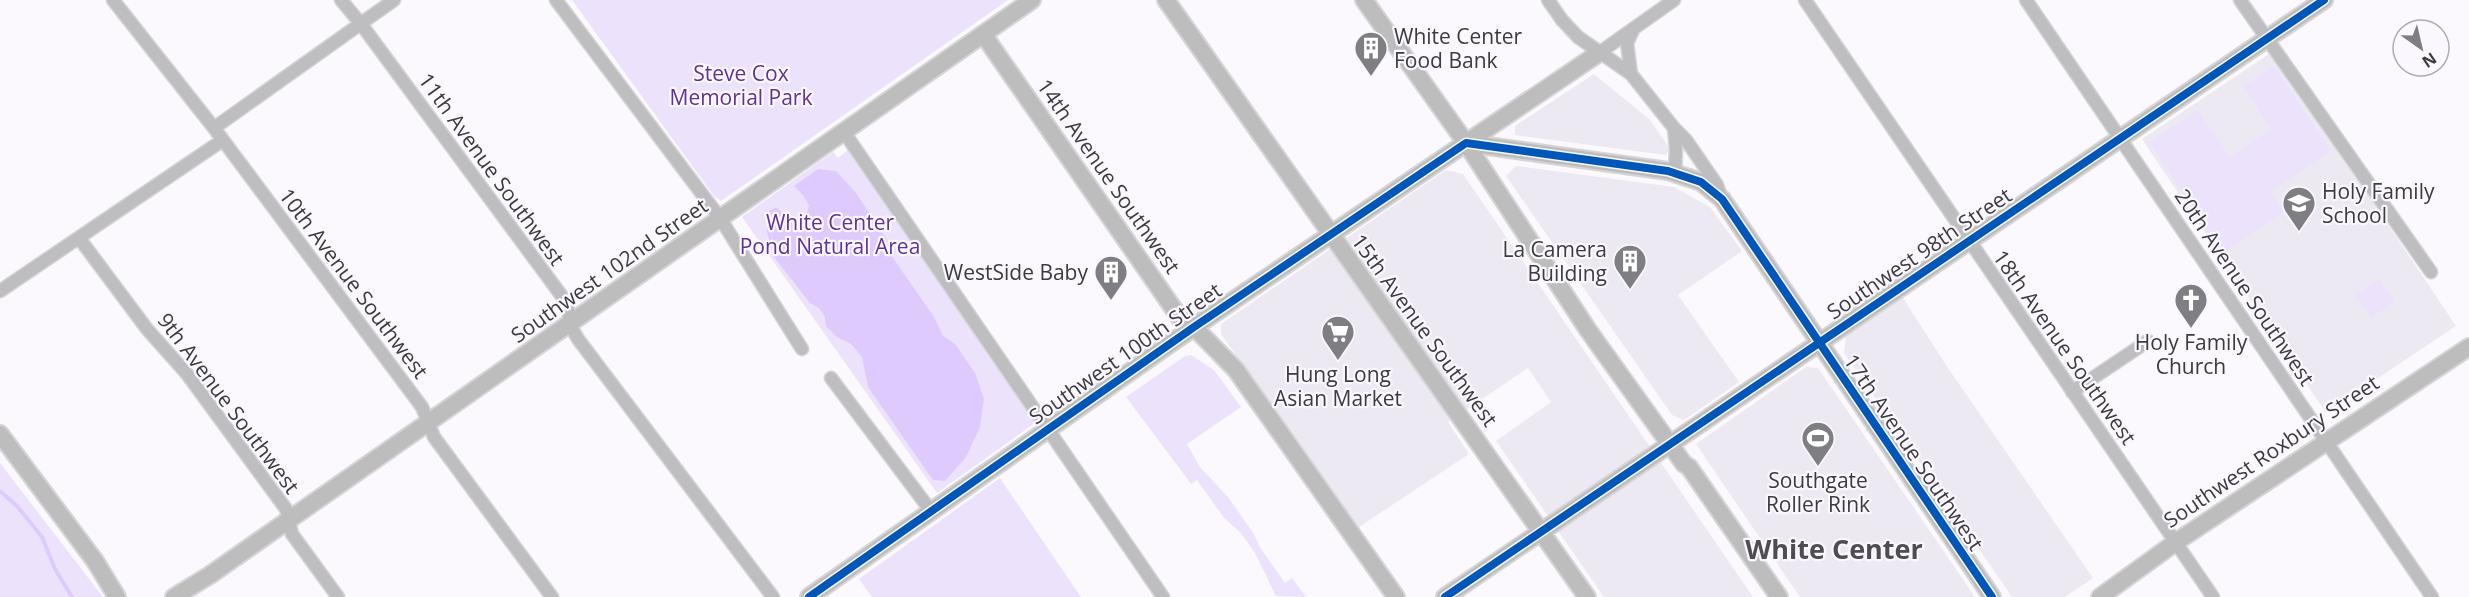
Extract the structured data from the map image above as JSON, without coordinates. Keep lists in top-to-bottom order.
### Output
{
  "streets": {
    "street": [
      "11th Avenue Southwest",
      "14th Avenue Southwest",
      "Southwest 98th Street",
      "Southwest 102nd Street",
      "10th Avenue Southwest",
      "20th Avenue Southwest",
      "15th Avenue Southwest",
      "18th Avenue Southwest",
      "Southwest 100th Street",
      "9th Avenue Southwest",
      "Southwest Roxbury Street",
      "17th Avenue Southwest"
    ]
  },
  "crossings": [
    ["11th Avenue Southwest", "Southwest 102nd Street"],
    ["14th Avenue Southwest", "Southwest 102nd Street"],
    ["14th Avenue Southwest", "Southwest 100th Street"],
    ["Southwest 98th Street", "20th Avenue Southwest"],
    ["Southwest 98th Street", "15th Avenue Southwest"],
    ["Southwest 98th Street", "18th Avenue Southwest"],
    ["Southwest 98th Street", "17th Avenue Southwest"],
    ["Southwest 102nd Street", "10th Avenue Southwest"],
    ["Southwest 102nd Street", "9th Avenue Southwest"],
    ["20th Avenue Southwest", "Southwest Roxbury Street"],
    ["15th Avenue Southwest", "Southwest 100th Street"],
    ["18th Avenue Southwest", "Southwest Roxbury Street"],
    ["Southwest 100th Street", "17th Avenue Southwest"]
  ],
  "districts": ["White Center"],
  "parks": ["Steve Cox Memorial Park", "White Center Pond Natural Area"],
  "places": {
    "building": ["White Center Food Bank", "La Camera Building", "WestSide Baby"],
    "school or university": ["Holy Family School"],
    "church": ["Holy Family Church"],
    "supermarket": ["Hung Long Asian Market"],
    "sports": ["Southgate Roller Rink"]
  },
  "north": "bottom right"
}
